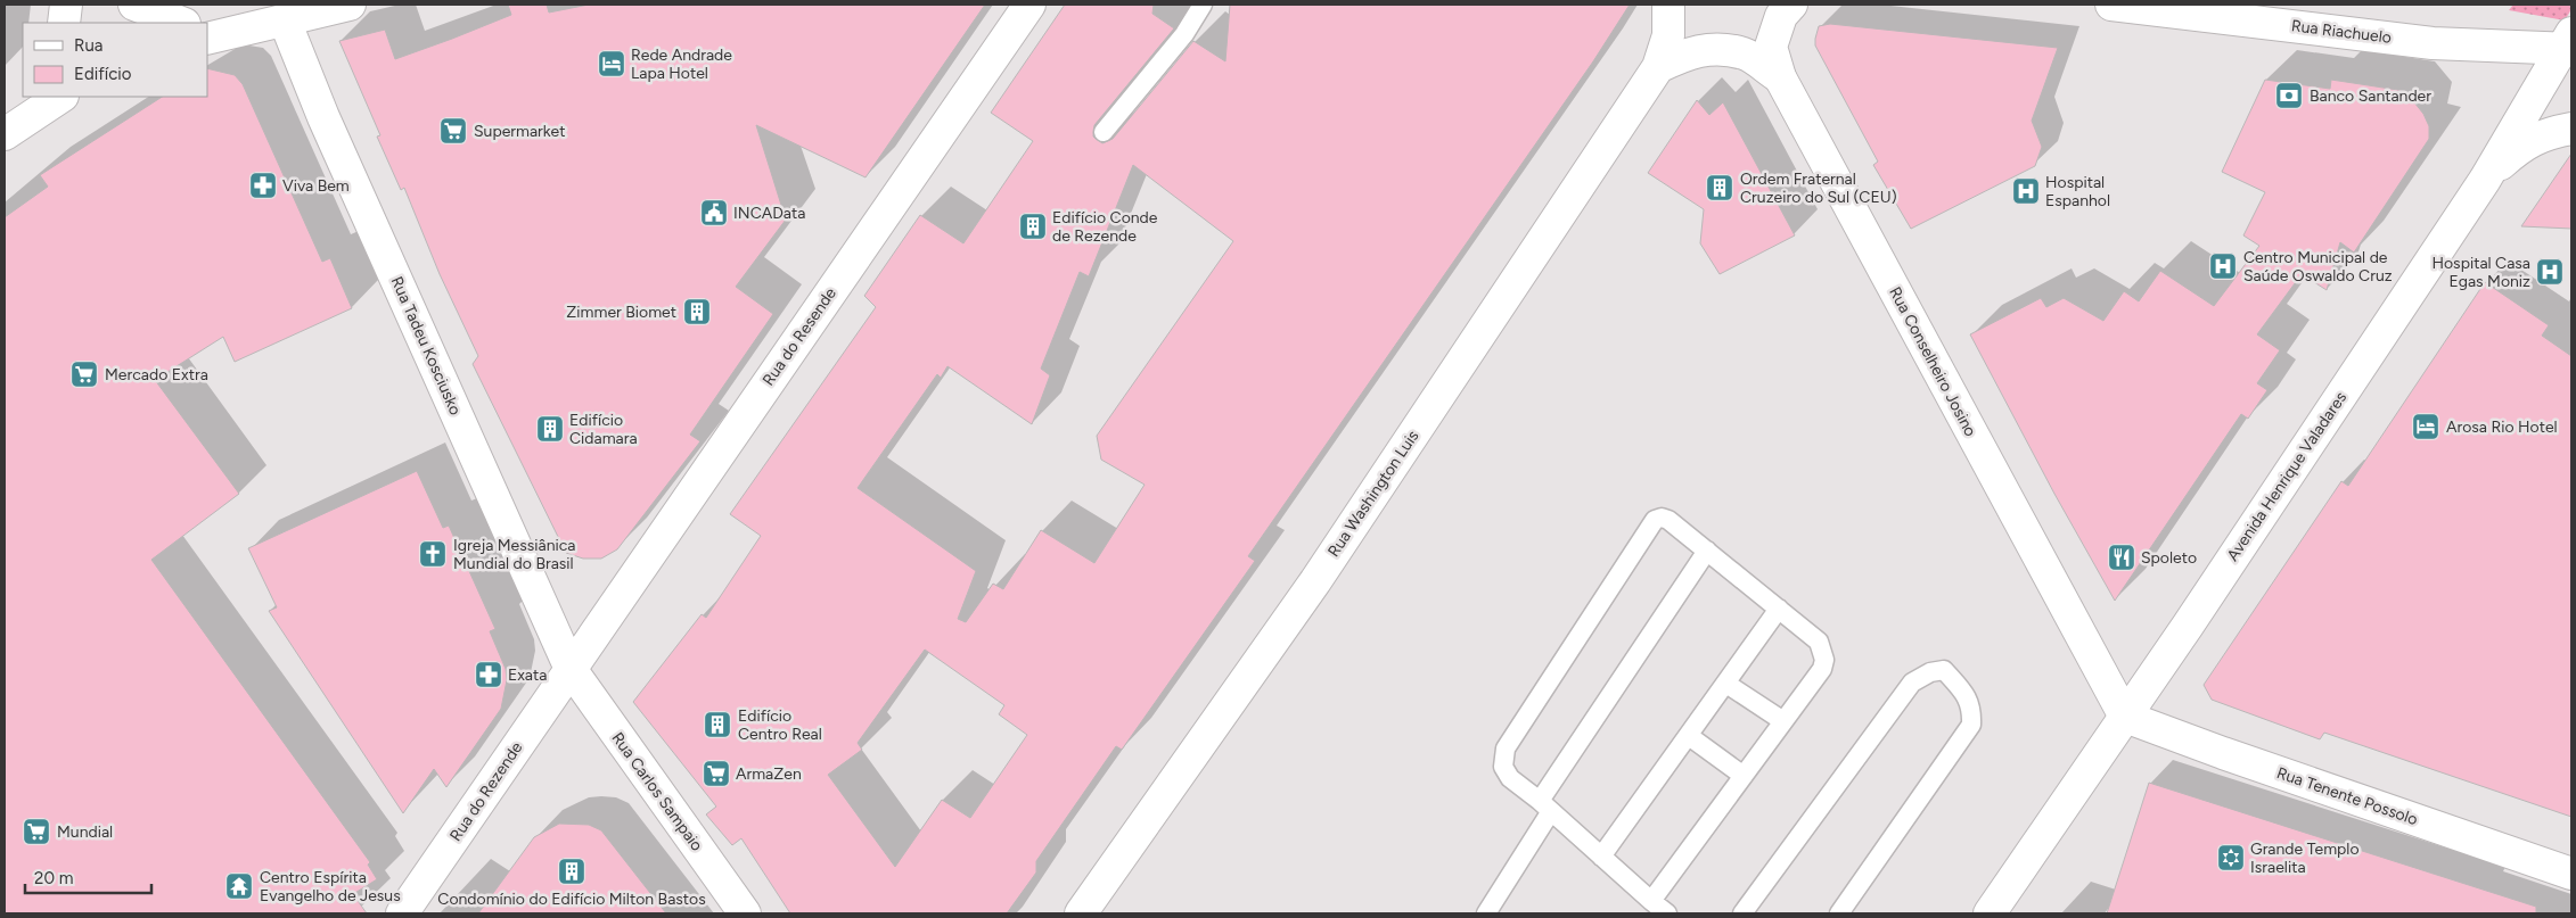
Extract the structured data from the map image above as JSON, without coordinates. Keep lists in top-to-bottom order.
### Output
{
  "streets": {
    "street": [
      "Rua Riachuelo",
      "Rua do Resende",
      "Rua Tadeu Kosciusko",
      "Rua Conselheiro Josino",
      "Avenida Henrique Valadares",
      "Rua Washington Luis",
      "Rua do Rezende",
      "Rua Carlos Sampaio",
      "Rua Tenente Possolo"
    ]
  },
  "crossings": [
    ["Rua Riachuelo", "Avenida Henrique Valadares"],
    ["Rua do Resende", "Rua Tadeu Kosciusko"],
    ["Rua do Resende", "Rua do Rezende"],
    ["Rua do Resende", "Rua Carlos Sampaio"],
    ["Rua Tadeu Kosciusko", "Rua do Rezende"],
    ["Rua Tadeu Kosciusko", "Rua Carlos Sampaio"],
    ["Rua Conselheiro Josino", "Avenida Henrique Valadares"],
    ["Rua Conselheiro Josino", "Rua Tenente Possolo"],
    ["Avenida Henrique Valadares", "Rua Tenente Possolo"],
    ["Rua do Rezende", "Rua Carlos Sampaio"]
  ],
  "places": {
    "hotel": ["Rede Andrade Lapa Hotel", "Arosa Rio Hotel"],
    "bank": ["Banco Santander"],
    "supermarket": [
      "Supermarket",
      "Mercado Extra",
      "ArmaZen",
      "Mundial"
    ],
    "pharmacy": ["Viva Bem", "Exata"],
    "building": [
      "Ordem Fraternal Cruzeiro do Sul (CEU)",
      "Edifício Conde de Rezende",
      "Zimmer Biomet",
      "Edifício Cidamara",
      "Edifício Centro Real",
      "Condomínio do Edifício Milton Bastos"
    ],
    "hospital": ["Hospital Espanhol", "Centro Municipal de Saúde Oswaldo Cruz", "Hospital Casa Egas Moniz"],
    "public building": ["INCAData"],
    "church": ["Igreja Messiânica Mundial do Brasil"],
    "restaurant": ["Spoleto"],
    "synagogue": ["Grande Templo Israelita"],
    "temple": ["Centro Espírita Evangelho de Jesus"]
  },
  "legend": ["Rua", "Edifício"],
  "scale_bar": "20 m"
}
